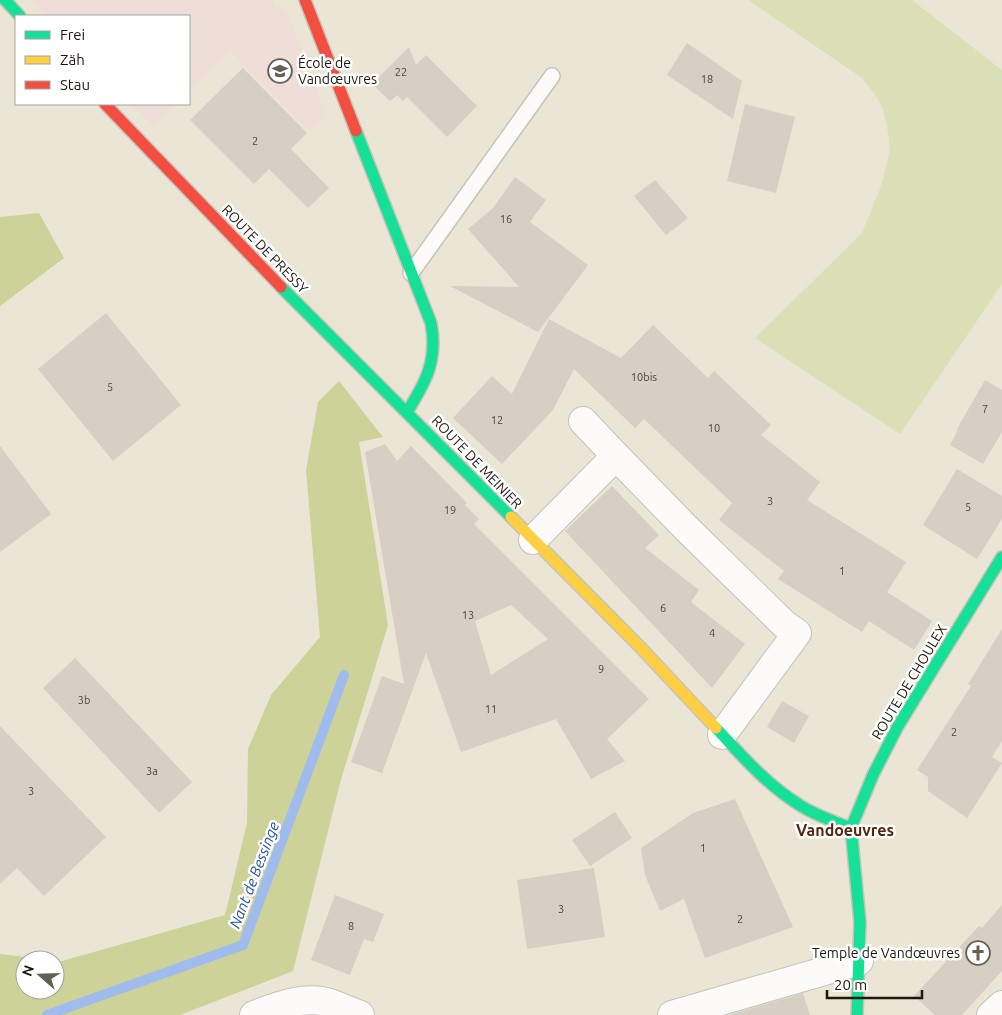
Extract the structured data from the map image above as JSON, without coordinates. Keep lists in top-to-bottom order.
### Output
{
  "streets": {
    "street": ["ROUTE DE PRESSY", "ROUTE DE MEINIER", "ROUTE DE CHOULEX"]
  },
  "crossings": [
    ["ROUTE DE PRESSY", "ROUTE DE MEINIER"],
    ["ROUTE DE MEINIER", "ROUTE DE CHOULEX"]
  ],
  "districts": ["Vandoeuvres"],
  "water": ["Nant de Bessinge"],
  "places": {
    "school or university": ["École de Vandœuvres"],
    "church": ["Temple de Vandœuvres"]
  },
  "house_numbers": [
    "22",
    "18",
    "2",
    "16",
    "10bis",
    "5",
    "7",
    "12",
    "10",
    "3",
    "5",
    "19",
    "1",
    "6",
    "13",
    "4",
    "9",
    "3b",
    "11",
    "2",
    "3a",
    "3",
    "1",
    "3",
    "2",
    "8"
  ],
  "legend": ["Frei", "Zäh", "Stau"],
  "scale_bar": "20 m",
  "north": "left"
}
